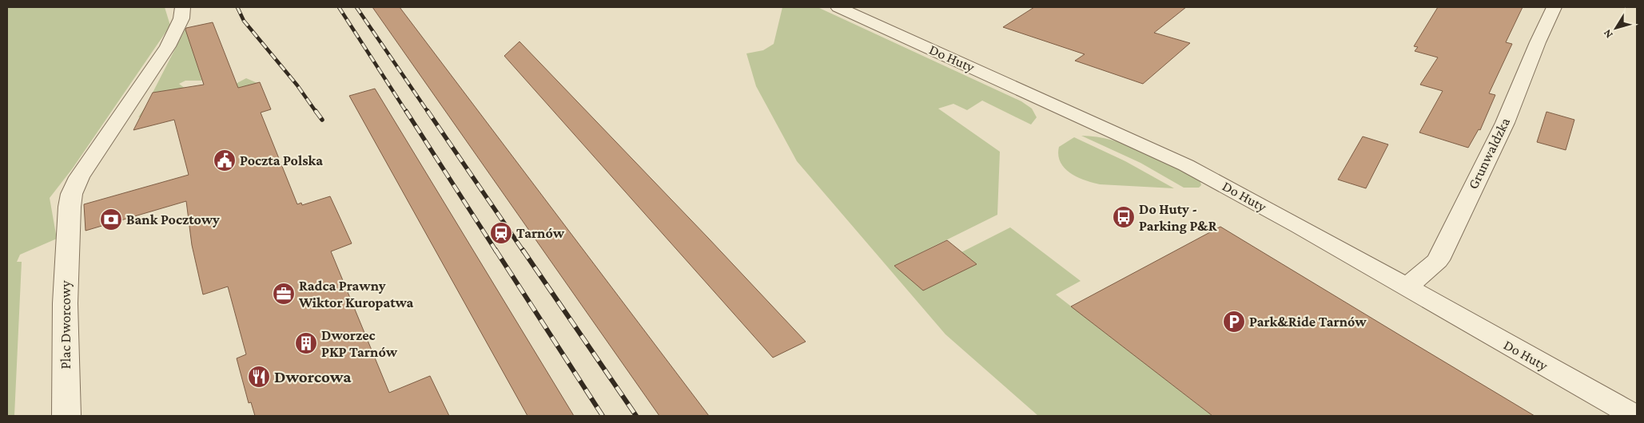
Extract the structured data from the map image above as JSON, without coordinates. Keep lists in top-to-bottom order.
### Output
{
  "streets": {
    "street": ["Do Huty", "Grunwaldzka", "Plac Dworcowy"]
  },
  "crossings": [
    ["Do Huty", "Grunwaldzka"]
  ],
  "places": {
    "public building": ["Poczta Polska"],
    "bus stop": ["Do Huty - Parking P&R"],
    "bank": ["Bank Pocztowy"],
    "station": ["Tarnów"],
    "office": ["Radca Prawny Wiktor Kuropatwa"],
    "parking": ["Park&Ride Tarnów"],
    "building": ["Dworzec PKP Tarnów"],
    "restaurant": ["Dworcowa"]
  },
  "north": "bottom left"
}
